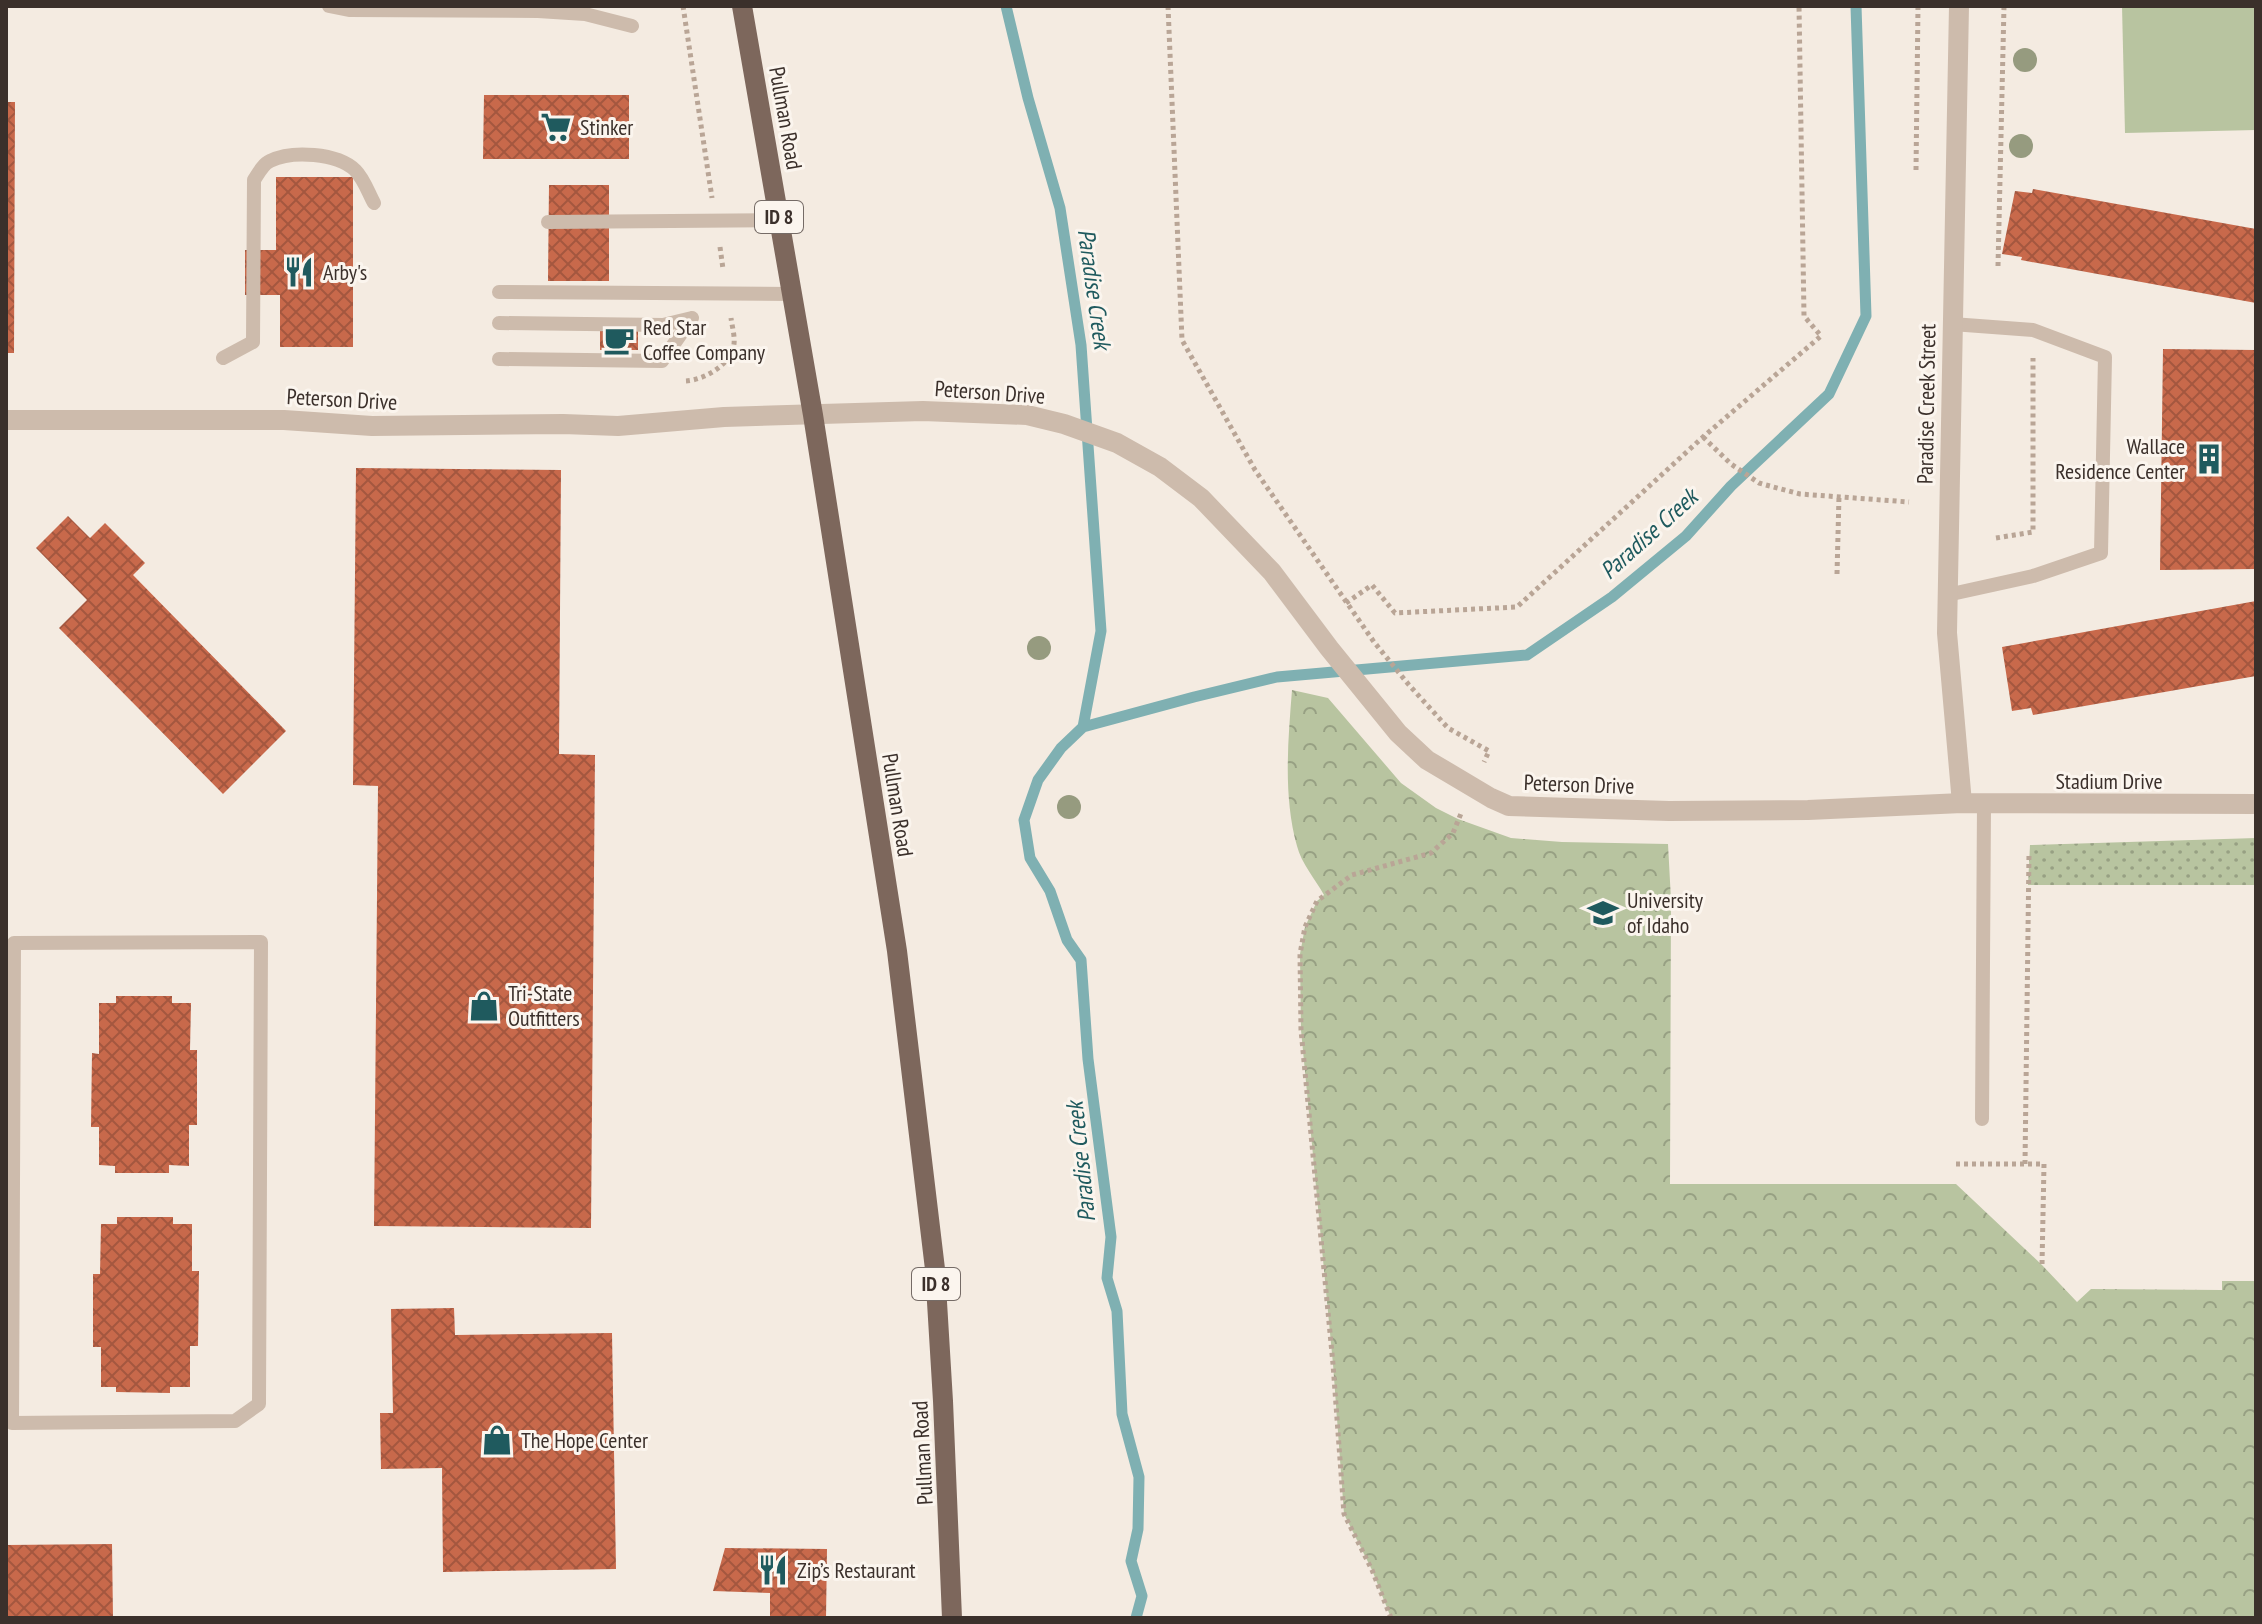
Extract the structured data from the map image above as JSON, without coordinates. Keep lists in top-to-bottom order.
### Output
{
  "streets": {
    "main road": ["Pullman Road", "ID 8"],
    "street": ["Peterson Drive", "Paradise Creek Street", "Stadium Drive"]
  },
  "crossings": [
    ["Pullman Road", "Peterson Drive"],
    ["Peterson Drive", "Paradise Creek Street"],
    ["Peterson Drive", "Stadium Drive"],
    ["Paradise Creek Street", "Stadium Drive"]
  ],
  "water": ["Paradise Creek"],
  "places": {
    "supermarket": ["Stinker"],
    "restaurant": ["Arby's", "Zip’s Restaurant"],
    "cafe": ["Red Star Coffee Company"],
    "building": ["Wallace Residence Center"],
    "school or university": ["University of Idaho"],
    "shop": ["Tri-State Outfitters", "The Hope Center"]
  }
}
